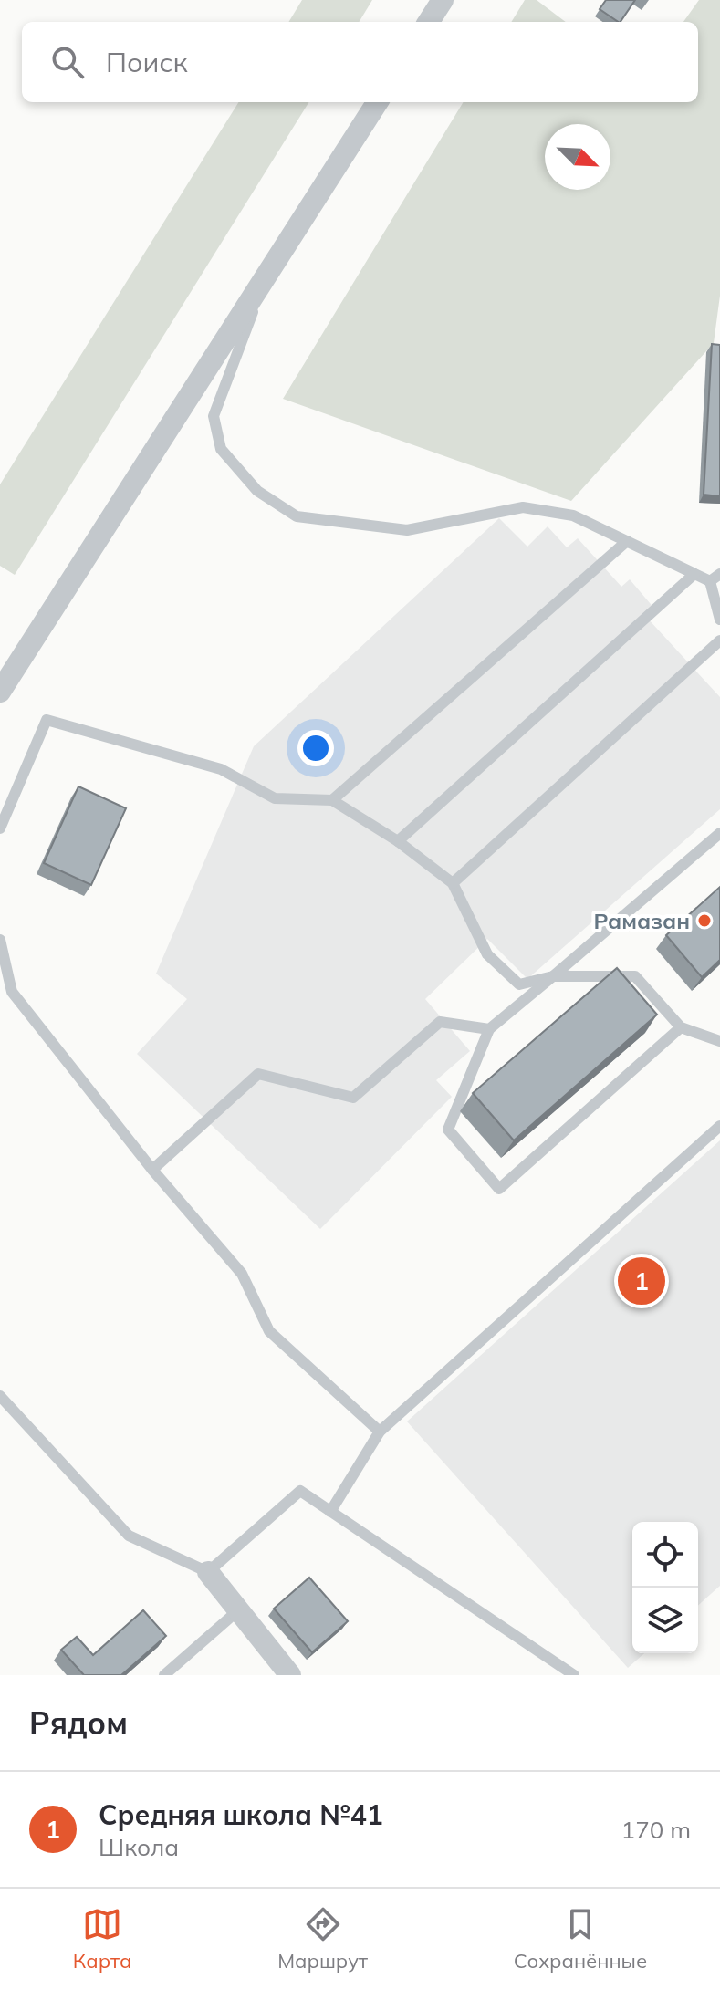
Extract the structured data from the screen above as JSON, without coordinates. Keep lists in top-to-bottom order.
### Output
{
  "places": ["Рамазан"],
  "north": "bottom right",
  "page": {
    "search": "Поиск",
    "pins": "1",
    "heading": "Рядом",
    "list": [
      {
        "mark": "1",
        "name": "Средняя школа №41",
        "note": "Школа",
        "value": "170 m"
      }
    ],
    "nav": ["Карта", "Маршрут", "Сохранённые"]
  }
}
